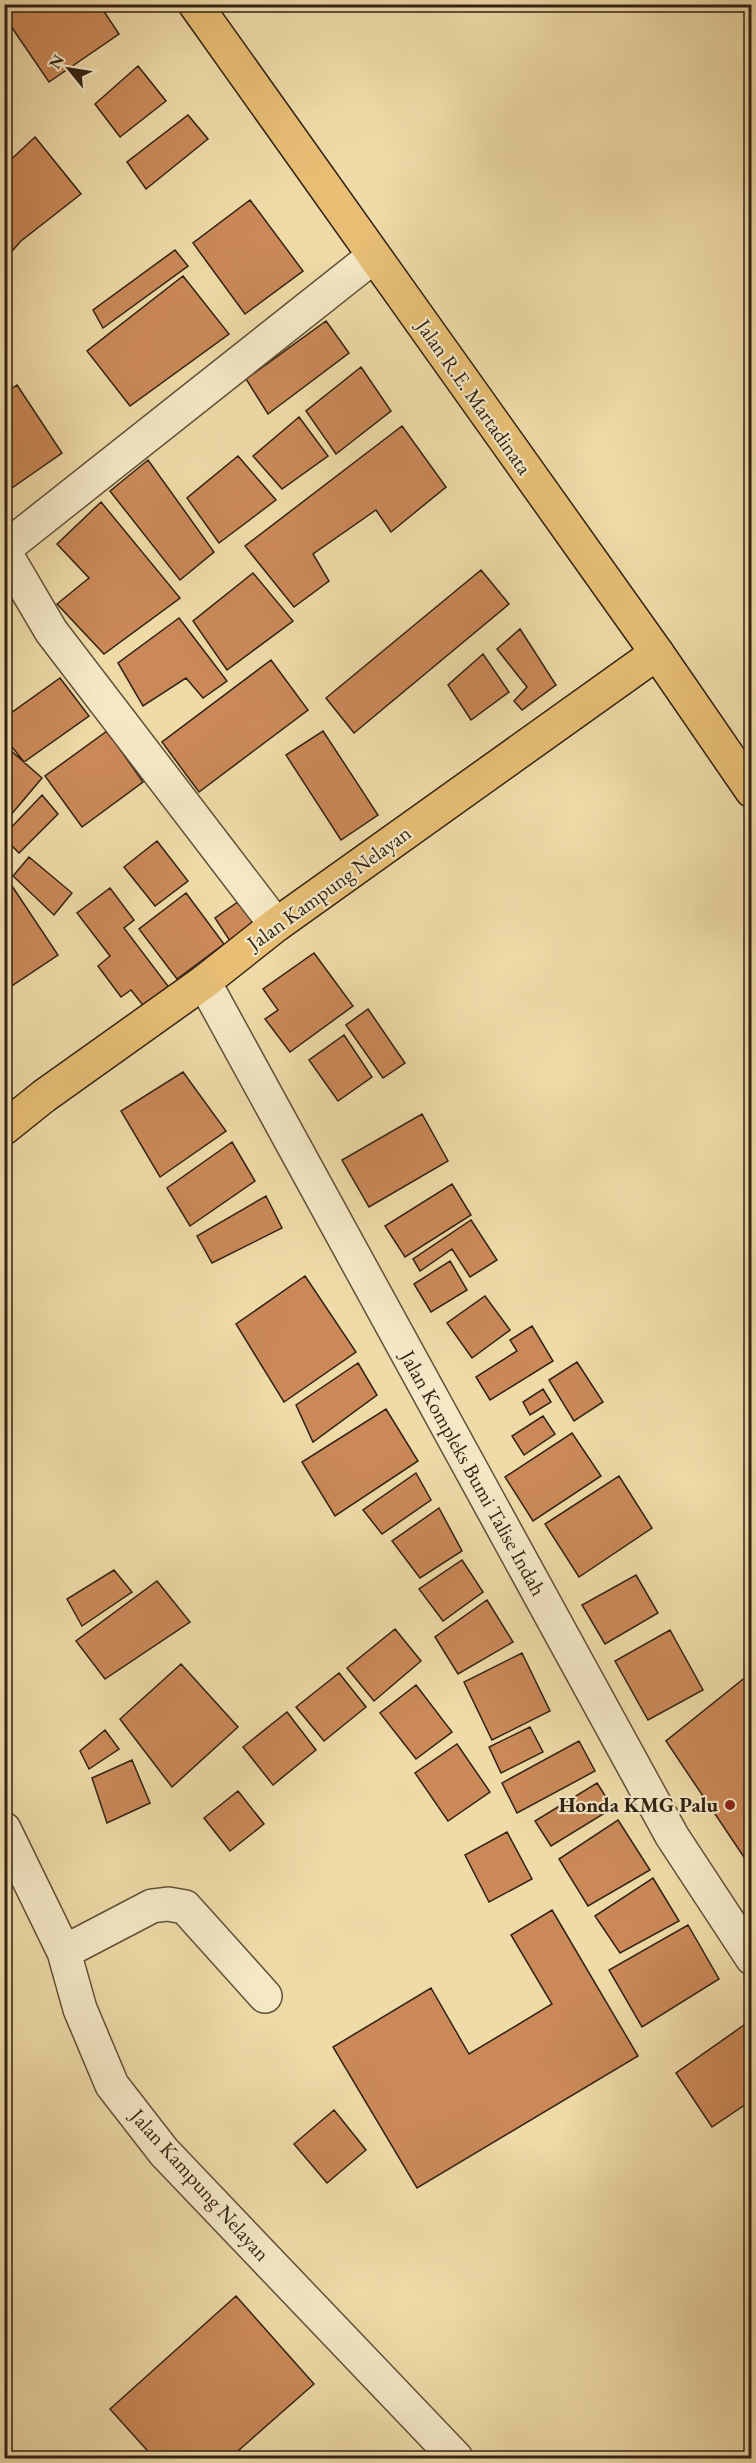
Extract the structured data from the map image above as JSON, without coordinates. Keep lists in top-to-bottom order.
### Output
{
  "streets": {
    "main road": ["Jalan R.E. Martadinata", "Jalan Kampung Nelayan"],
    "street": ["Jalan Kompleks Bumi Talise Indah"]
  },
  "crossings": [
    ["Jalan R.E. Martadinata", "Jalan Kampung Nelayan"],
    ["Jalan Kampung Nelayan", "Jalan Kompleks Bumi Talise Indah"]
  ],
  "places": ["Honda KMG Palu"],
  "north": "top left"
}
